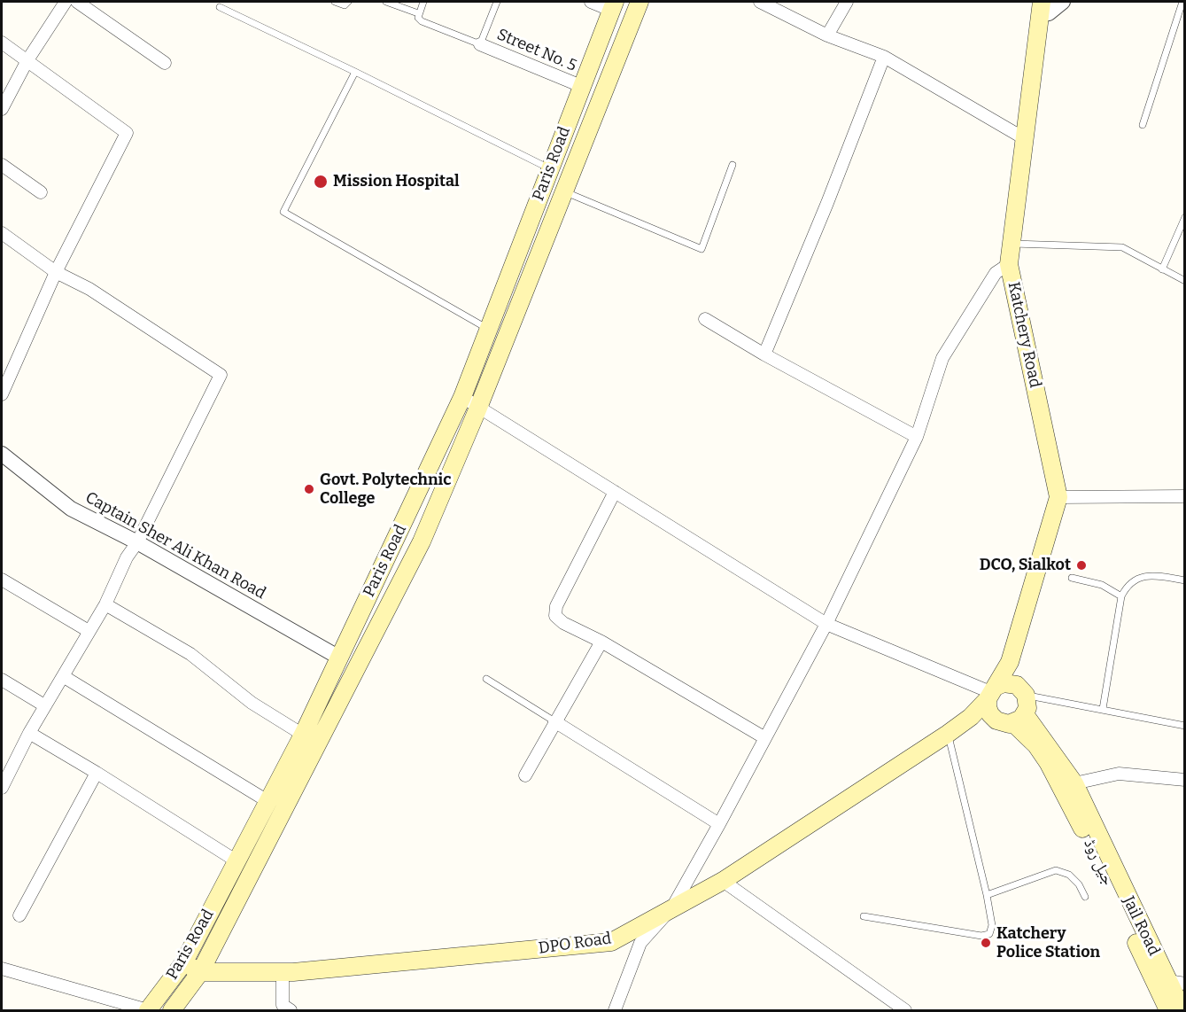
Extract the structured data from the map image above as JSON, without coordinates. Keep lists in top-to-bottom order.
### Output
{
  "streets": {
    "main road": [
      "Paris Road",
      "Katchery Road",
      "جیل روڈ",
      "Jail Road",
      "DPO Road"
    ],
    "street": ["Street No. 5", "Captain Sher Ali Khan Road"]
  },
  "crossings": [
    ["Street No. 5", "Paris Road"],
    ["Paris Road", "Captain Sher Ali Khan Road"],
    ["Paris Road", "DPO Road"],
    ["Katchery Road", "جیل روڈ"],
    ["Katchery Road", "Jail Road"],
    ["Katchery Road", "DPO Road"],
    ["جیل روڈ", "Jail Road"],
    ["جیل روڈ", "DPO Road"],
    ["Jail Road", "DPO Road"]
  ],
  "places": [
    "Mission Hospital",
    "Govt. Polytechnic College",
    "DCO, Sialkot",
    "Katchery Police Station"
  ]
}
